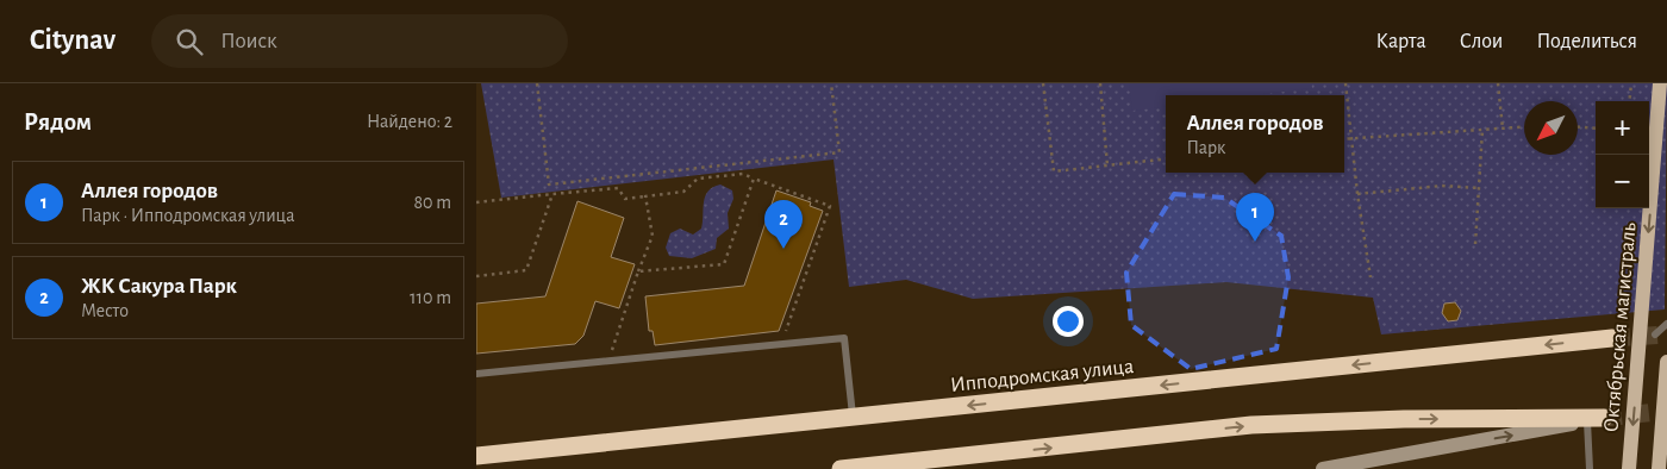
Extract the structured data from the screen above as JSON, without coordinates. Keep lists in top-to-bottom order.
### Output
{
  "streets": {
    "highway": ["Ипподромская улица"],
    "main road": ["Октябрьская магистраль"]
  },
  "one_way": ["Октябрьская магистраль"],
  "north": "bottom left",
  "page": {
    "header": "Citynav",
    "search": "Поиск",
    "nav": ["Карта", "Слои", "Поделиться"],
    "heading": ["Рядом", "Найдено: 2"],
    "popup": ["Аллея городов", "Парк"],
    "map_buttons": ["+", "−"],
    "list": [
      {
        "mark": "1",
        "name": "Аллея городов",
        "note": "Парк · Ипподромская улица",
        "value": "80 m"
      },
      {
        "mark": "2",
        "name": "ЖК Сакура Парк",
        "note": "Место",
        "value": "110 m"
      }
    ],
    "pins": ["1", "2"]
  }
}
